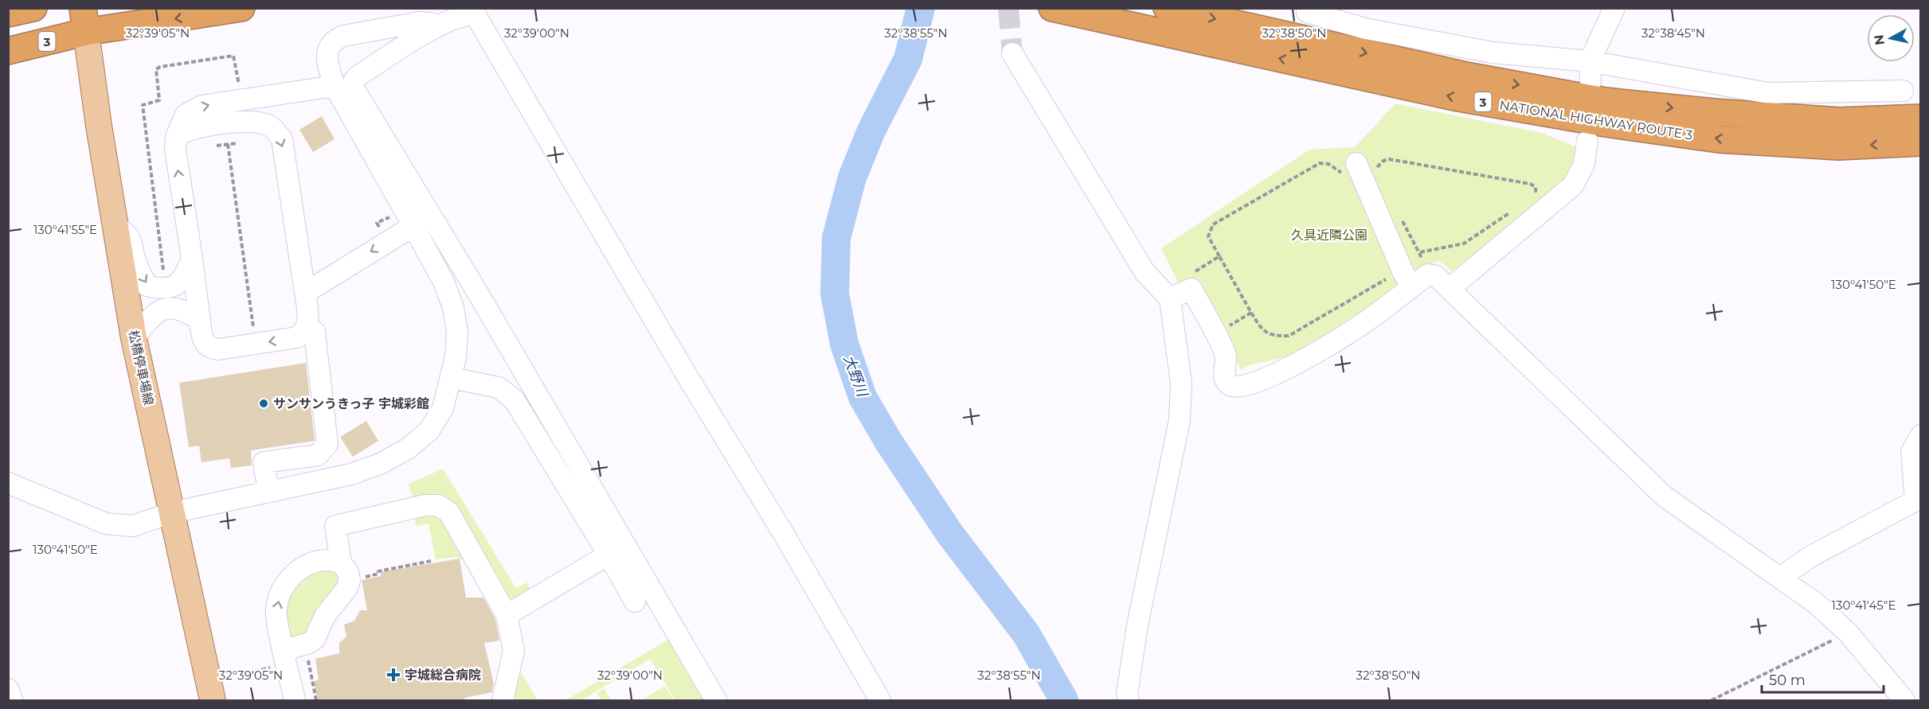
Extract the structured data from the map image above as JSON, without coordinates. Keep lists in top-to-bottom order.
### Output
{
  "streets": {
    "highway": ["3", "NATIONAL HIGHWAY ROUTE 3"],
    "main road": ["松橋停車場線"]
  },
  "crossings": [
    ["3", "松橋停車場線"]
  ],
  "water": ["大野川"],
  "parks": ["久具近隣公園"],
  "places": {
    "other": ["サンサンうきっ子 宇城彩館"],
    "health": ["宇城総合病院"]
  },
  "scale_bar": "50 m",
  "north": "left",
  "coordinates": [
    "32°39'05\"N",
    "32°39'00\"N",
    "32°38'55\"N",
    "32°38'50\"N",
    "32°38'45\"N",
    "130°41'55\"E",
    "130°41'50\"E",
    "130°41'45\"E"
  ]
}
